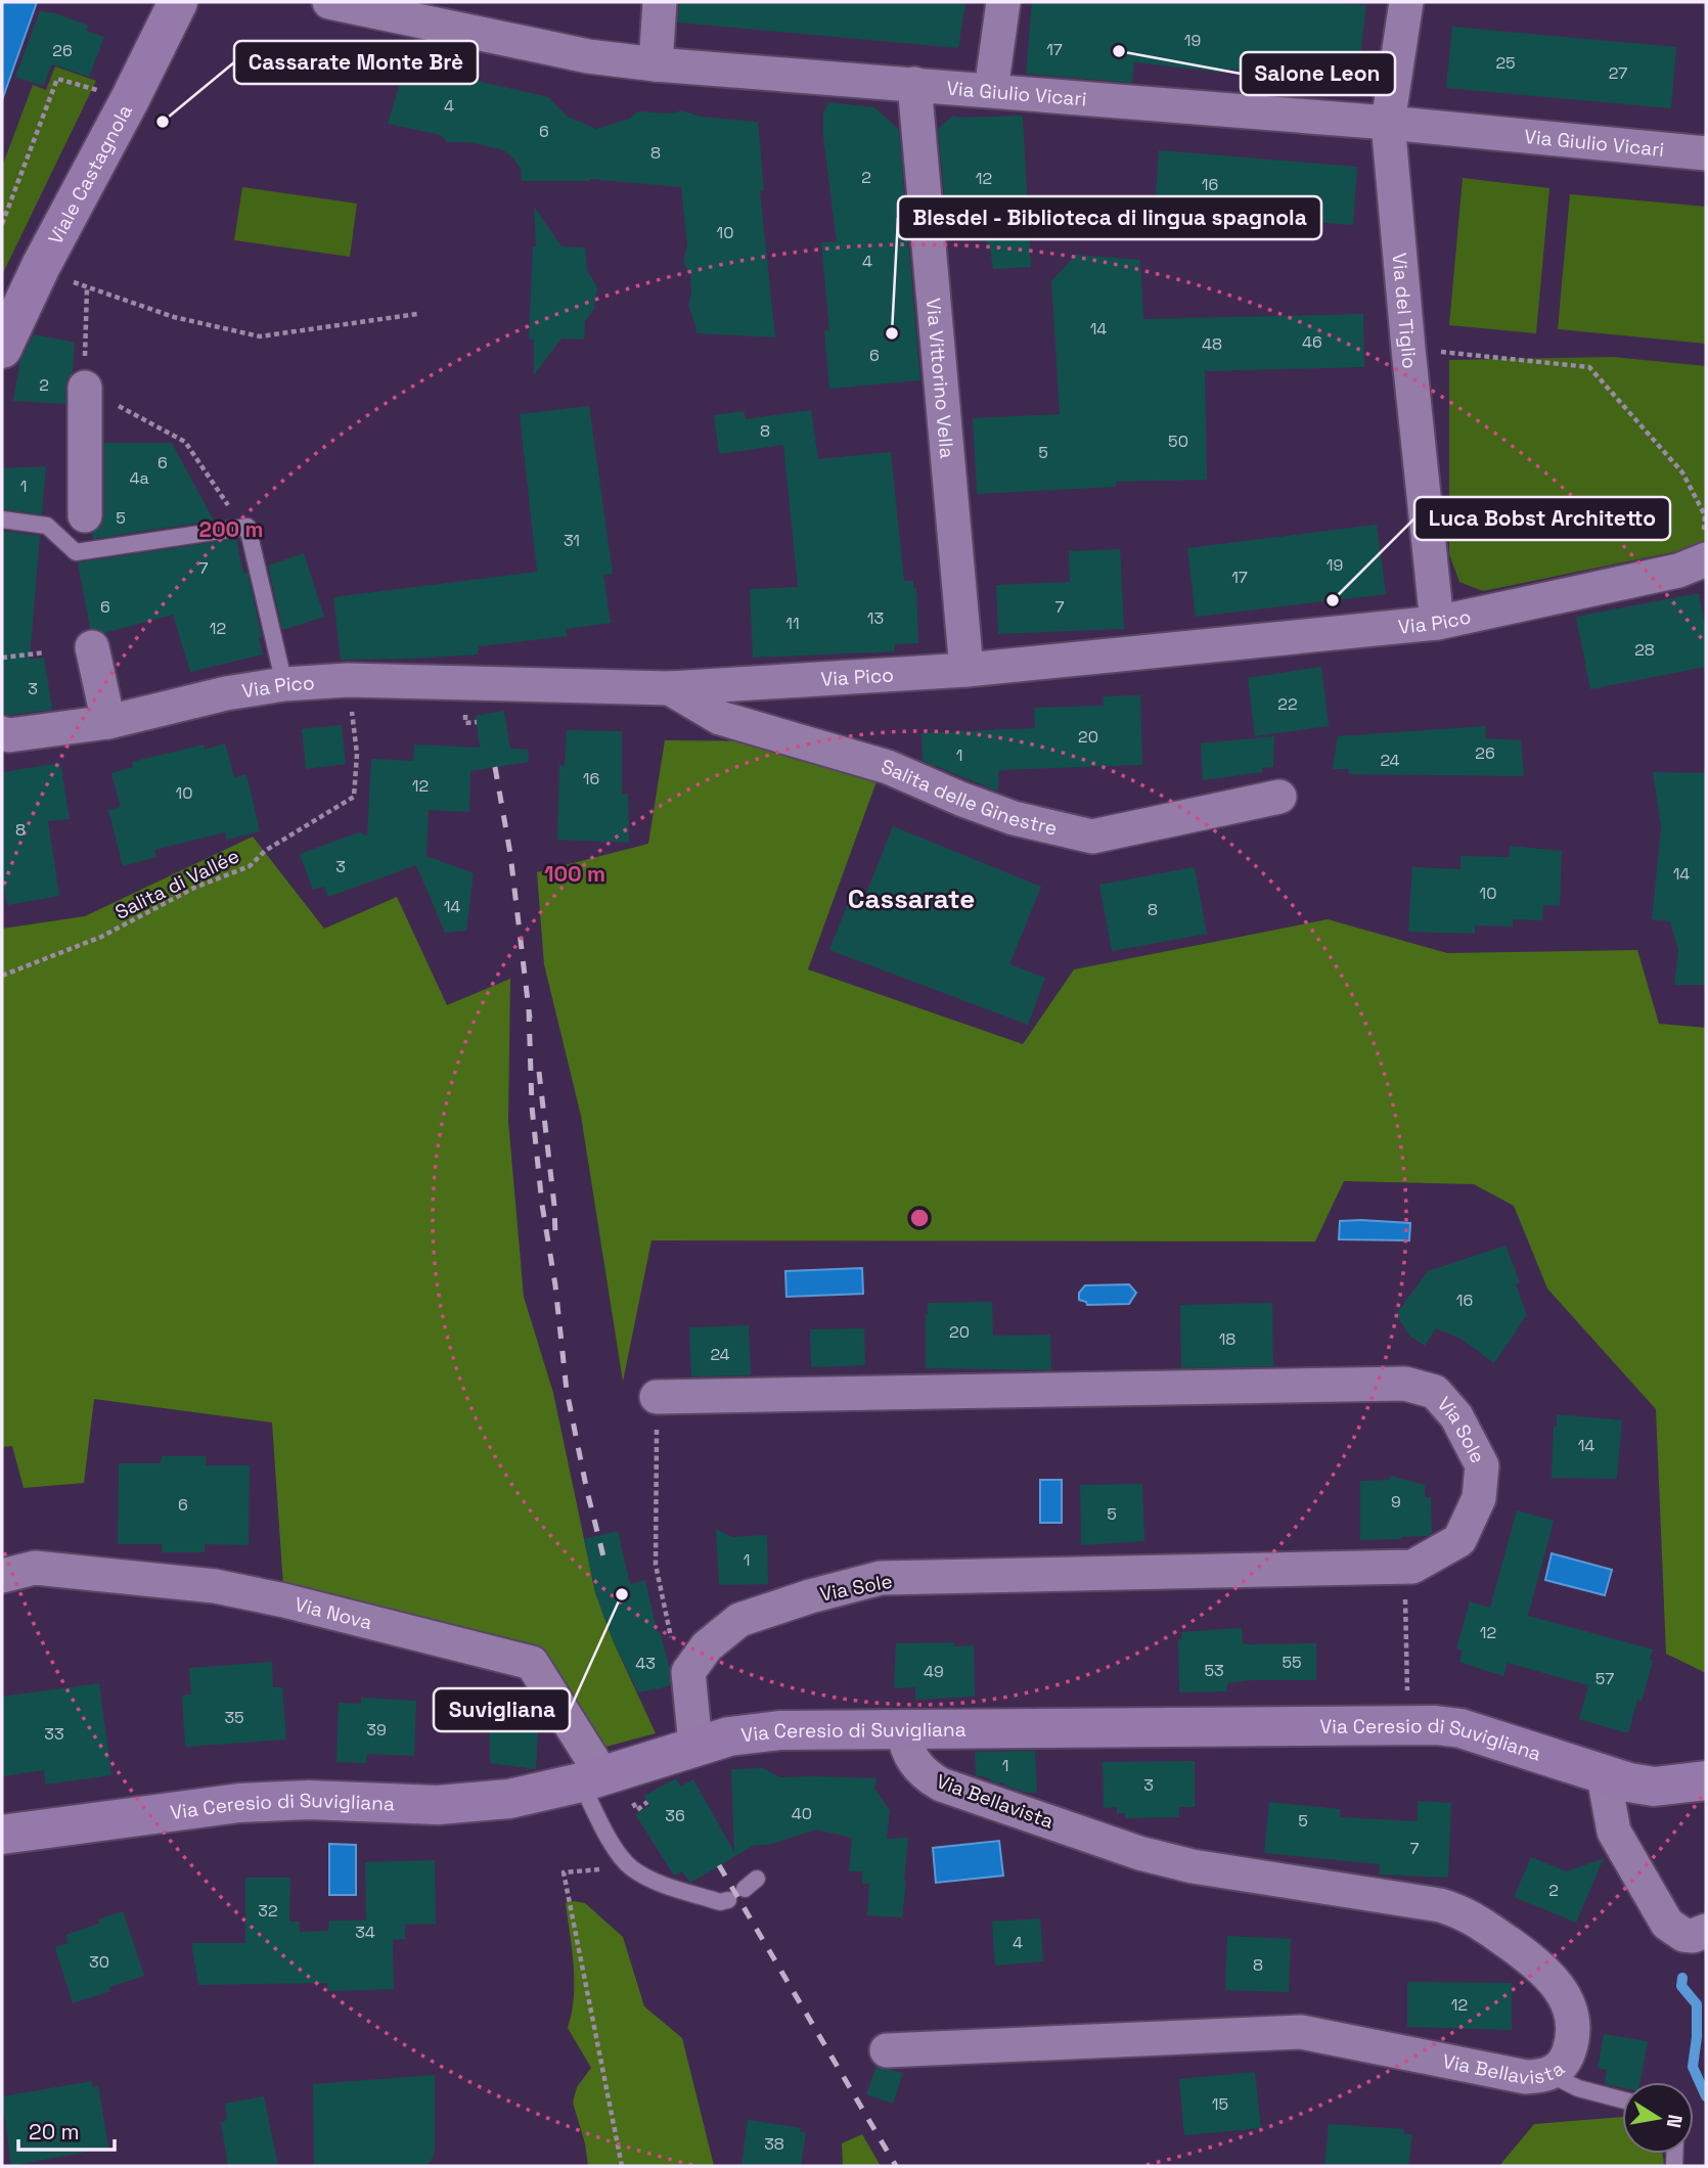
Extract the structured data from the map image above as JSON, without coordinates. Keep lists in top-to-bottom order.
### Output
{
  "streets": {
    "main road": ["Viale Castagnola", "Via Ceresio di Suvigliana"],
    "street": [
      "Via Giulio Vicari",
      "Via del Tiglio",
      "Via Vittorino Vella",
      "Via Pico",
      "Salita delle Ginestre",
      "Via Sole",
      "Via Nova",
      "Via Bellavista"
    ],
    "path": ["Salita di Vallée"]
  },
  "crossings": [
    ["Via Giulio Vicari", "Via del Tiglio"],
    ["Via Giulio Vicari", "Via Vittorino Vella"],
    ["Via del Tiglio", "Via Pico"],
    ["Via Vittorino Vella", "Via Pico"],
    ["Via Pico", "Salita delle Ginestre"],
    ["Via Sole", "Via Ceresio di Suvigliana"],
    ["Via Nova", "Via Ceresio di Suvigliana"],
    ["Via Ceresio di Suvigliana", "Via Bellavista"]
  ],
  "districts": ["Cassarate"],
  "places": [
    "Salone Leon",
    "Cassarate Monte Brè",
    "Blesdel - Biblioteca di lingua spagnola",
    "Luca Bobst Architetto",
    "Suvigliana"
  ],
  "house_numbers": [
    "19",
    "17",
    "26",
    "25",
    "27",
    "4",
    "6",
    "8",
    "2",
    "12",
    "16",
    "10",
    "4",
    "14",
    "46",
    "48",
    "6",
    "2",
    "8",
    "50",
    "5",
    "6",
    "4a",
    "1",
    "5",
    "31",
    "19",
    "7",
    "17",
    "6",
    "7",
    "13",
    "11",
    "12",
    "28",
    "3",
    "22",
    "20",
    "26",
    "1",
    "24",
    "16",
    "12",
    "10",
    "8",
    "3",
    "14",
    "10",
    "14",
    "8",
    "16",
    "20",
    "18",
    "24",
    "14",
    "9",
    "6",
    "5",
    "1",
    "12",
    "55",
    "43",
    "53",
    "49",
    "57",
    "35",
    "39",
    "33",
    "1",
    "3",
    "40",
    "36",
    "5",
    "7",
    "2",
    "32",
    "34",
    "4",
    "30",
    "8",
    "12",
    "15",
    "38"
  ],
  "scale_bar": "20 m",
  "north": "right",
  "rings": ["200 m", "100 m"]
}
